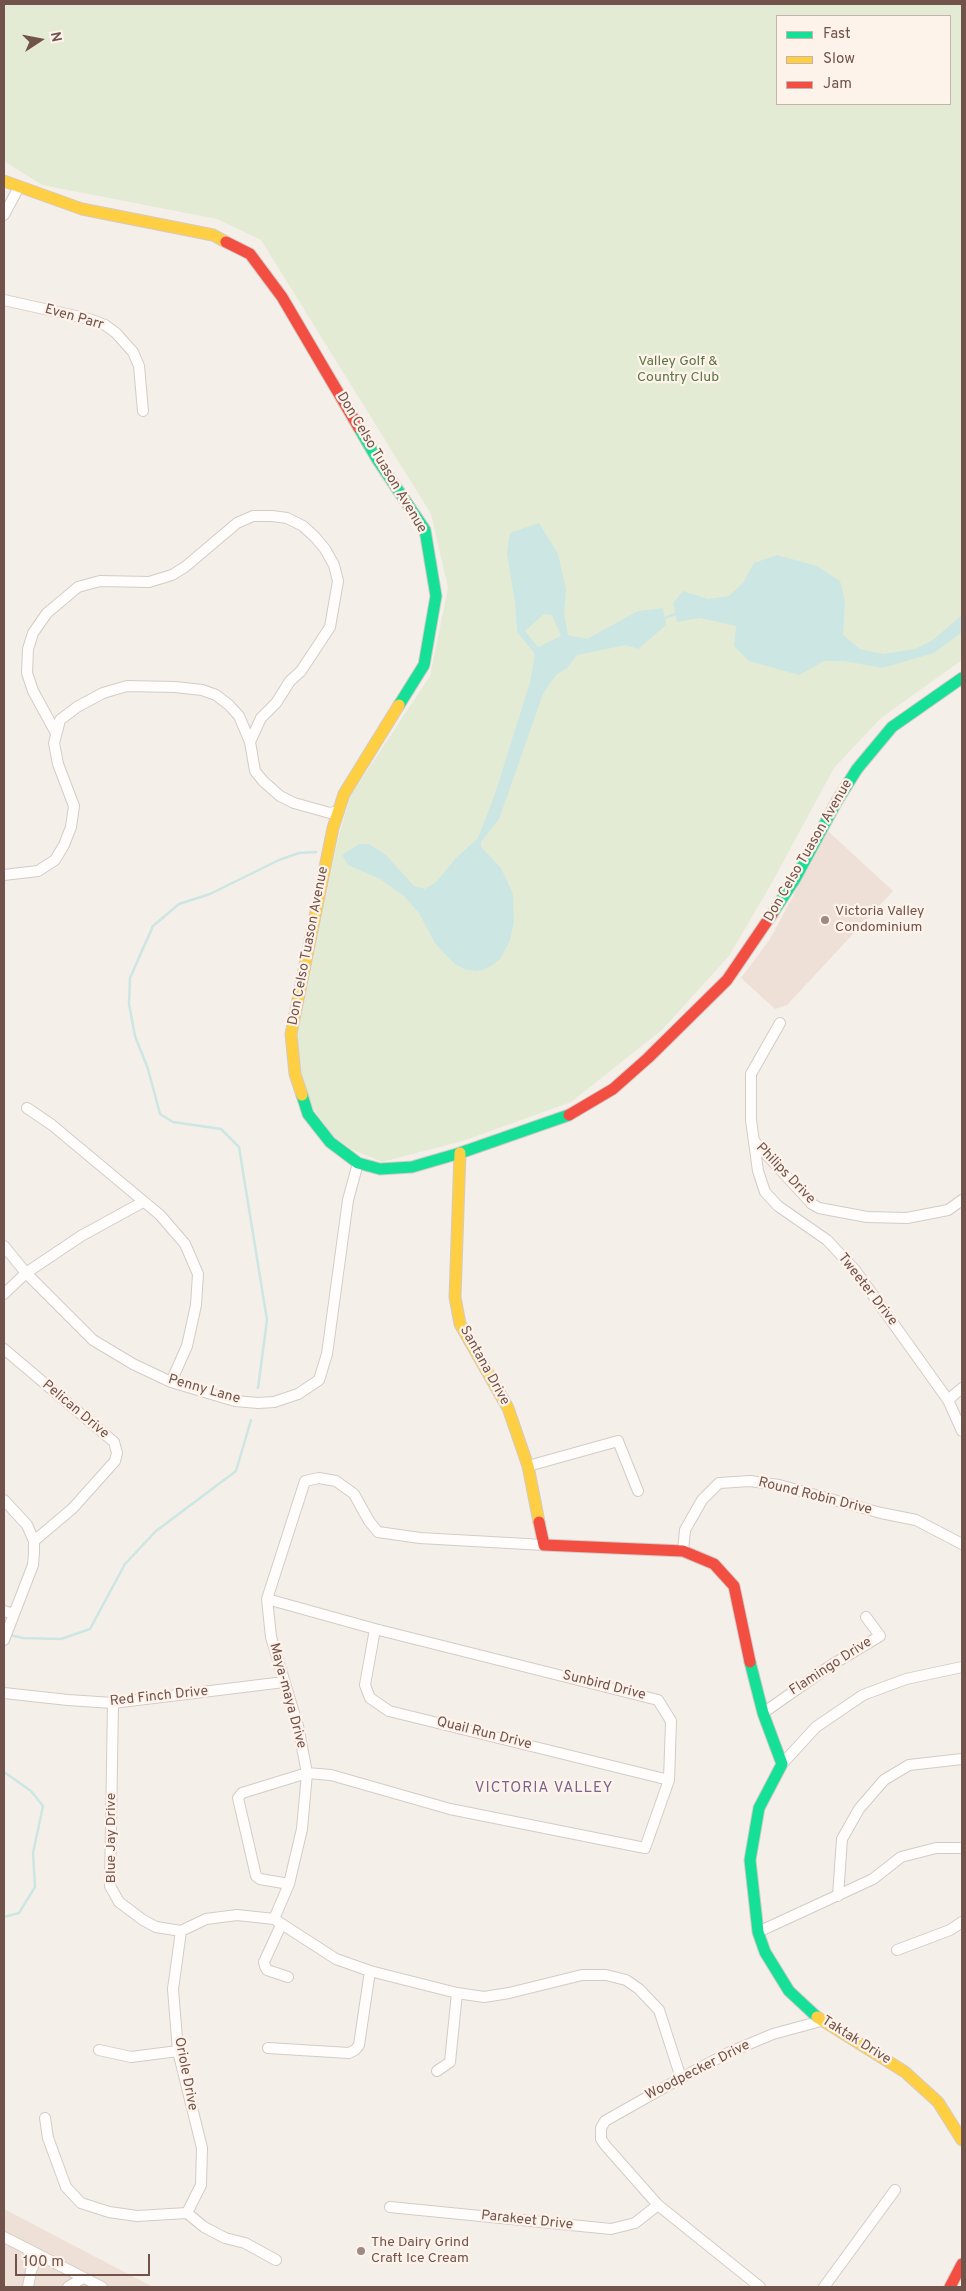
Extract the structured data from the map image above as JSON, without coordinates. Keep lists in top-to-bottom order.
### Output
{
  "streets": {
    "street": [
      "Even Parr",
      "Don Celso Tuason Avenue",
      "Philips Drive",
      "Tweeter Drive",
      "Santana Drive",
      "Penny Lane",
      "Pelican Drive",
      "Round Robin Drive",
      "Flamingo Drive",
      "Sunbird Drive",
      "Maya-maya Drive",
      "Red Finch Drive",
      "Quail Run Drive",
      "Blue Jay Drive",
      "Taktak Drive",
      "Woodpecker Drive",
      "Oriole Drive",
      "Parakeet Drive"
    ]
  },
  "crossings": [
    ["Don Celso Tuason Avenue", "Santana Drive"],
    ["Don Celso Tuason Avenue", "Penny Lane"],
    ["Philips Drive", "Tweeter Drive"],
    ["Santana Drive", "Maya-maya Drive"],
    ["Round Robin Drive", "Maya-maya Drive"],
    ["Sunbird Drive", "Maya-maya Drive"],
    ["Sunbird Drive", "Quail Run Drive"],
    ["Maya-maya Drive", "Red Finch Drive"],
    ["Red Finch Drive", "Blue Jay Drive"],
    ["Blue Jay Drive", "Oriole Drive"],
    ["Taktak Drive", "Woodpecker Drive"],
    ["Woodpecker Drive", "Parakeet Drive"]
  ],
  "districts": ["VICTORIA VALLEY"],
  "parks": ["Valley Golf & Country Club"],
  "places": ["Victoria Valley Condominium", "The Dairy Grind Craft Ice Cream"],
  "legend": ["Fast", "Slow", "Jam"],
  "scale_bar": "100 m",
  "north": "right"
}
